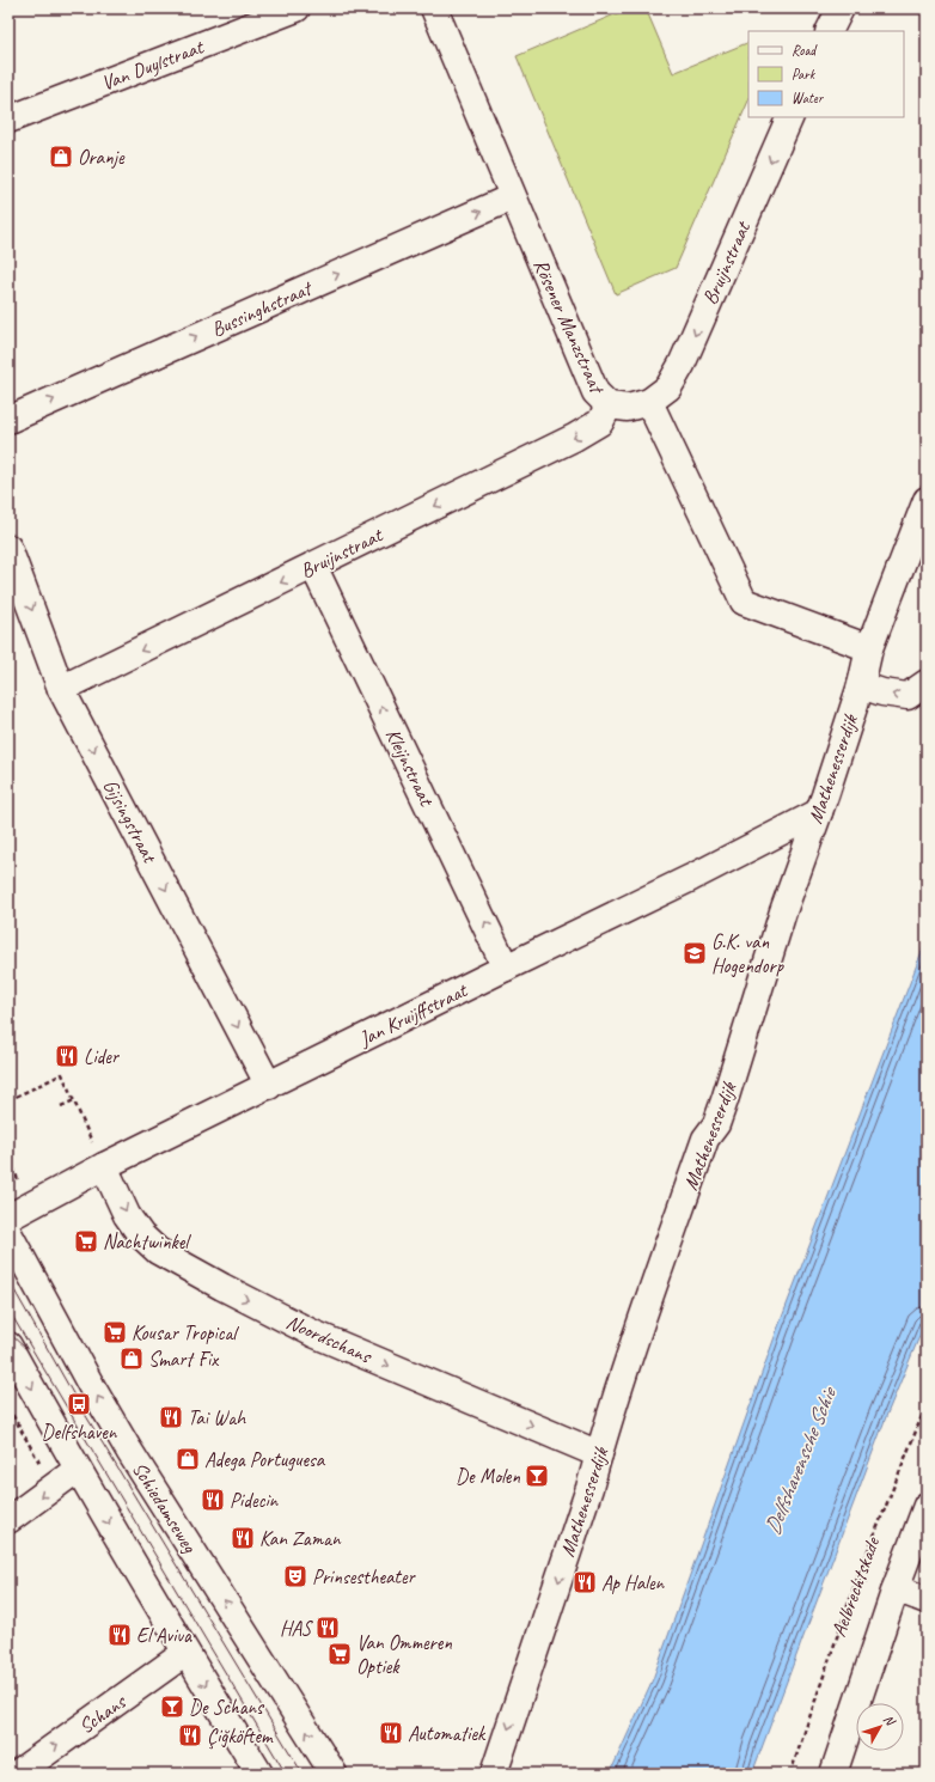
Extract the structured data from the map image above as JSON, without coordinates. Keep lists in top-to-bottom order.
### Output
{
  "streets": {
    "street": [
      "Van Duylstraat",
      "Bruijnstraat",
      "Bussinghstraat",
      "Rösener Manzstraat",
      "Kleijnstraat",
      "Mathenesserdijk",
      "Gijsingstraat",
      "Jan Kruijffstraat",
      "Noordschans",
      "Schiedamseweg",
      "Aelbrechtskade",
      "Schans"
    ]
  },
  "crossings": [
    ["Bruijnstraat", "Rösener Manzstraat"],
    ["Bruijnstraat", "Kleijnstraat"],
    ["Bruijnstraat", "Gijsingstraat"],
    ["Bussinghstraat", "Rösener Manzstraat"],
    ["Kleijnstraat", "Jan Kruijffstraat"],
    ["Mathenesserdijk", "Jan Kruijffstraat"],
    ["Mathenesserdijk", "Noordschans"],
    ["Gijsingstraat", "Jan Kruijffstraat"],
    ["Jan Kruijffstraat", "Noordschans"]
  ],
  "one_way": [
    "Bruijnstraat",
    "Bussinghstraat",
    "Kleijnstraat",
    "Gijsingstraat",
    "Noordschans"
  ],
  "water": ["Delfshavensche Schie"],
  "places": {
    "shop": ["Oranje", "Smart Fix", "Adega Portuguesa"],
    "school or university": ["G.K. van Hogendorp"],
    "restaurant": [
      "Lider",
      "Tai Wah",
      "Pidecin",
      "Kan Zaman",
      "Ap Halen",
      "HAS",
      "El Aviva",
      "Automatiek",
      "Çiğköftem"
    ],
    "supermarket": ["Nachtwinkel", "Kousar Tropical", "Van Ommeren Optiek"],
    "bus stop": ["Delfshaven"],
    "bar": ["De Molen", "De Schans"],
    "theatre": ["Prinsestheater"]
  },
  "legend": ["Road", "Park", "Water"],
  "north": "top right"
}
